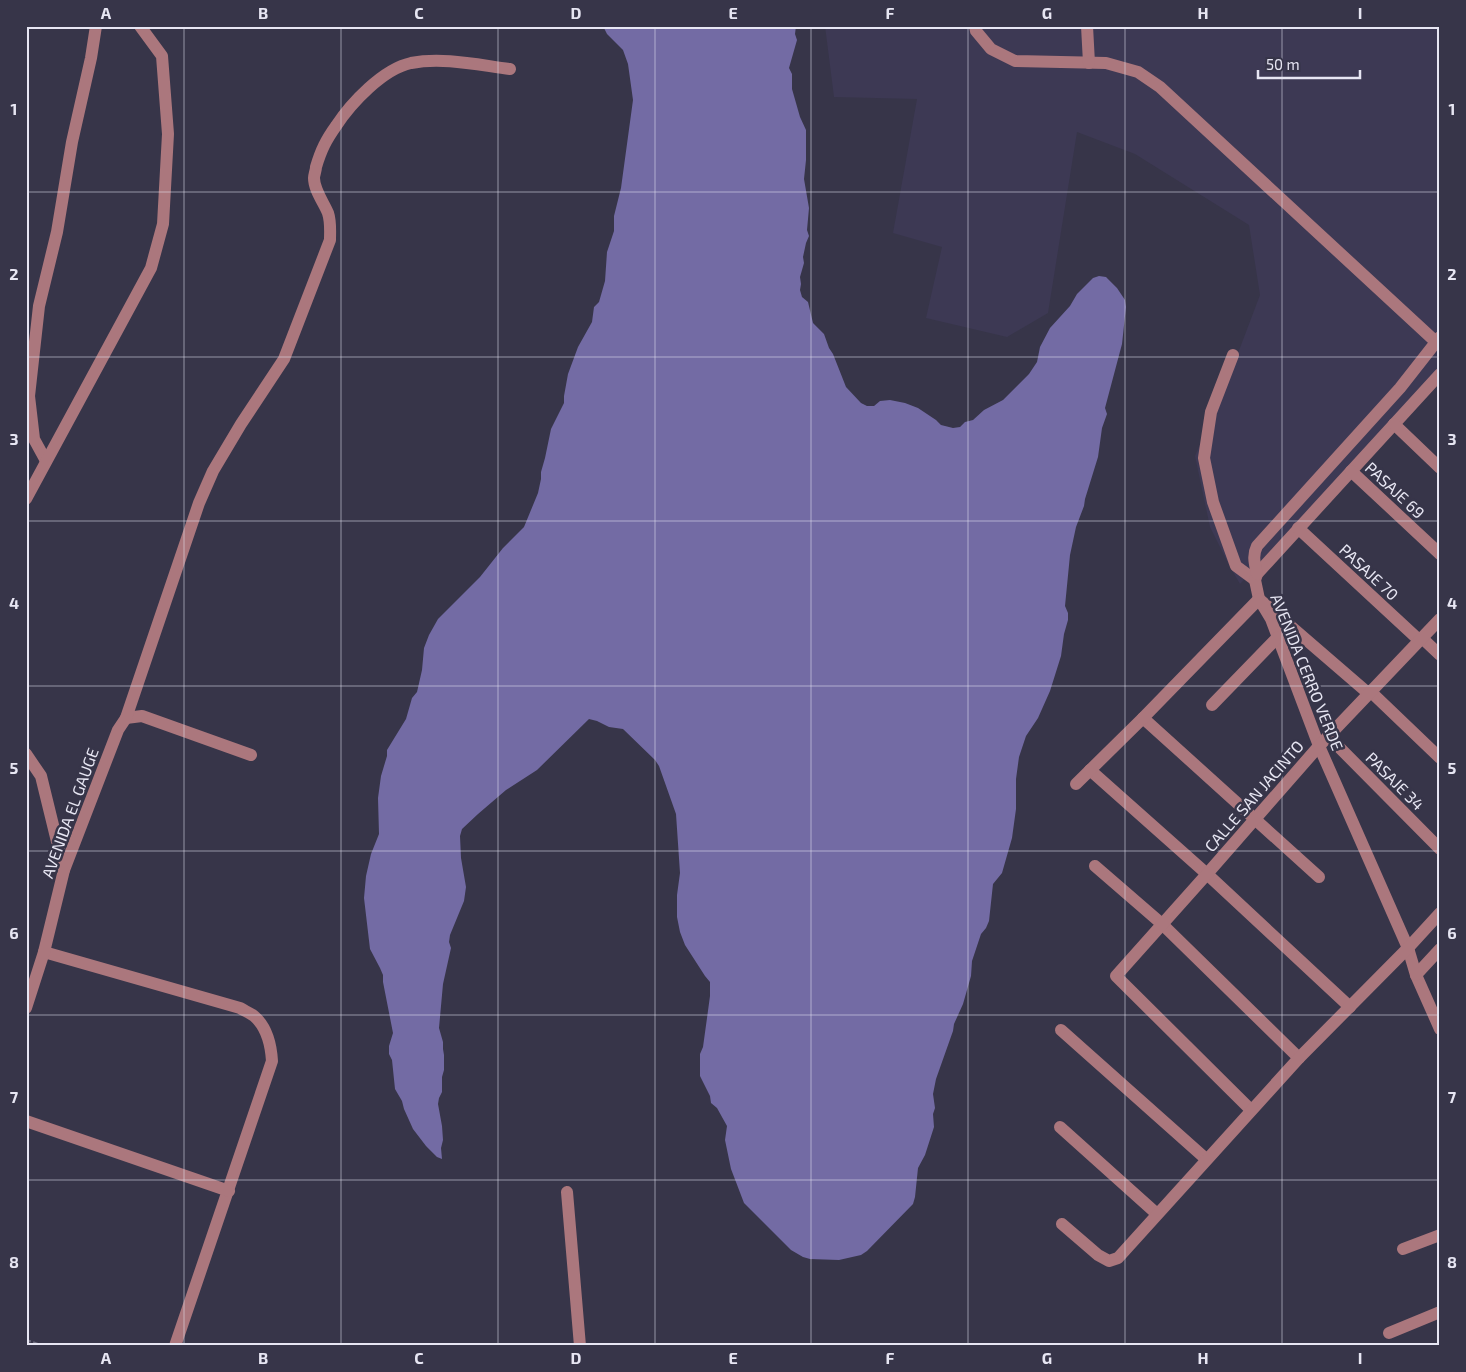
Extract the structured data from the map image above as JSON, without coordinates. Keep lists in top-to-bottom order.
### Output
{
  "streets": {
    "street": [
      "PASAJE 69",
      "PASAJE 70",
      "AVENIDA CERRO VERDE",
      "PASAJE 34",
      "CALLE SAN JACINTO",
      "AVENIDA EL GAUGE"
    ]
  },
  "crossings": [
    ["PASAJE 70", "CALLE SAN JACINTO"],
    ["AVENIDA CERRO VERDE", "CALLE SAN JACINTO"],
    ["PASAJE 34", "CALLE SAN JACINTO"]
  ],
  "scale_bar": "50 m",
  "grid": {
    "columns": [
      "A",
      "B",
      "C",
      "D",
      "E",
      "F",
      "G",
      "H",
      "I"
    ],
    "rows": [
      "1",
      "2",
      "3",
      "4",
      "5",
      "6",
      "7",
      "8"
    ]
  }
}
